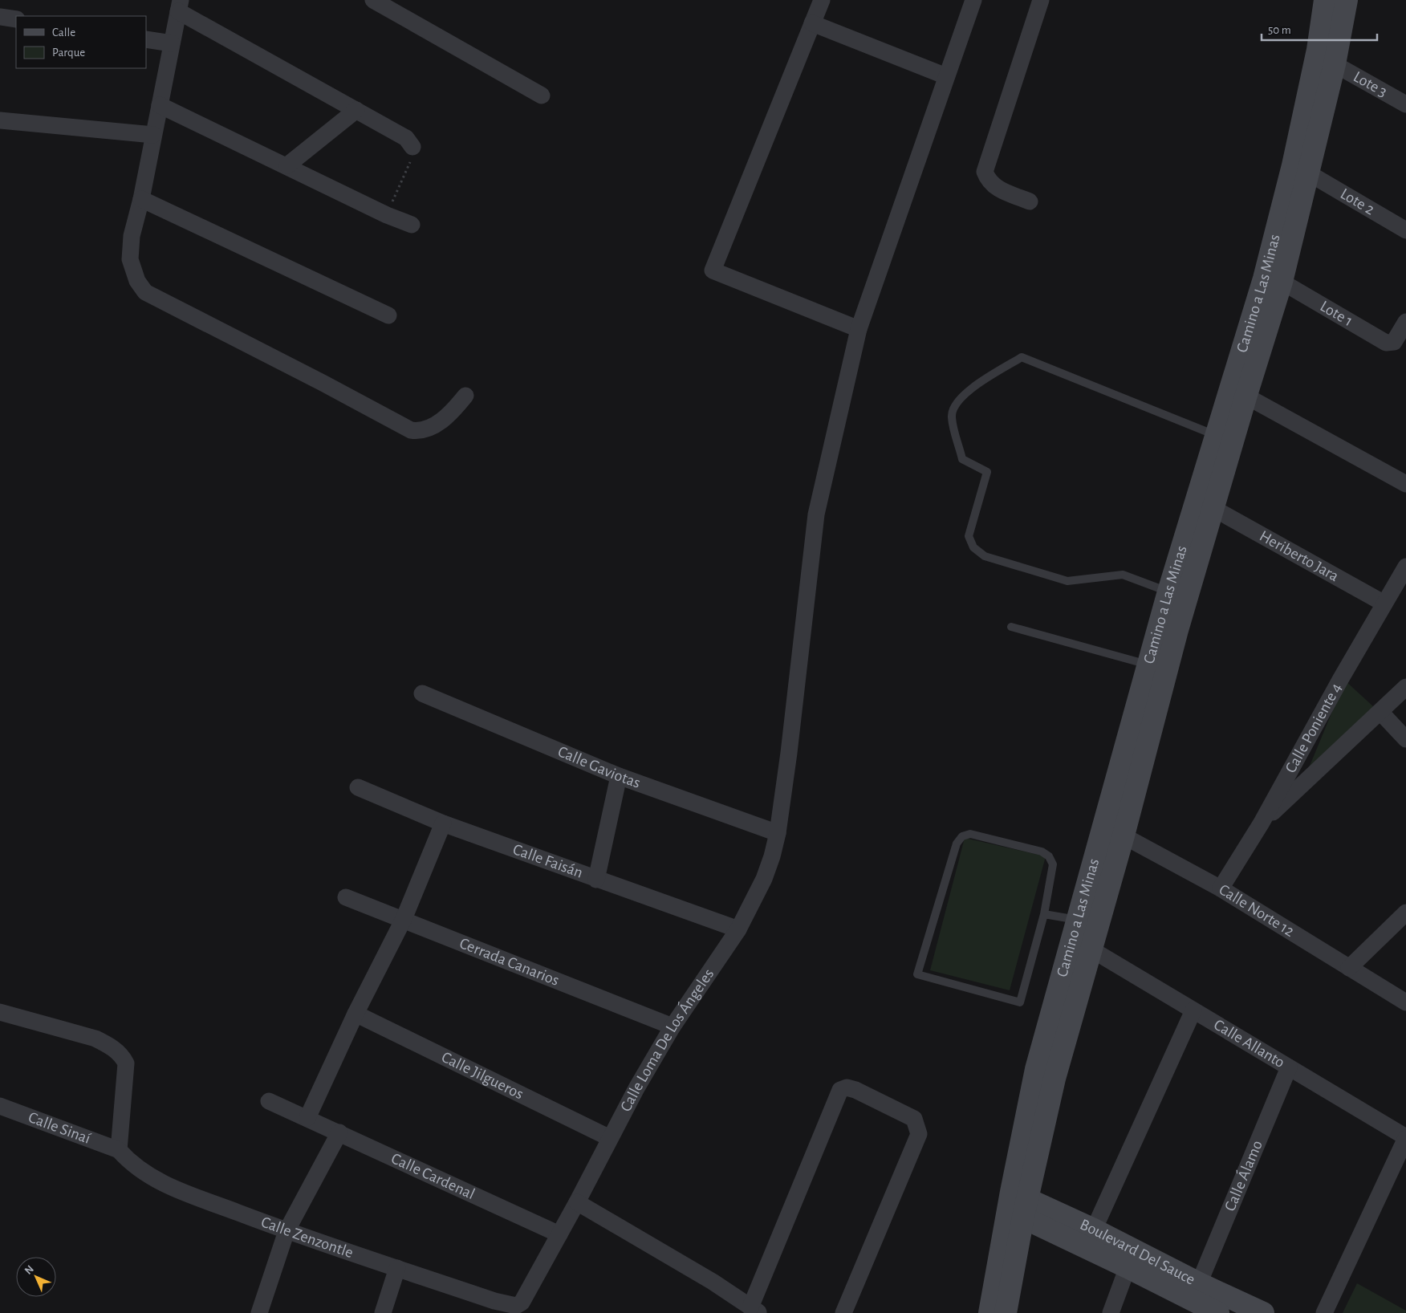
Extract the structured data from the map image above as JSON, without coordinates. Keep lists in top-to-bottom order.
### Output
{
  "streets": {
    "street": [
      "Lote 3",
      "Lote 2",
      "Camino a Las Minas",
      "Lote 1",
      "Heriberto Jara",
      "Calle Poniente 4",
      "Calle Gaviotas",
      "Calle Faisán",
      "Calle Norte 12",
      "Cerrada Canarios",
      "Calle Loma De Los Ángeles",
      "Calle Allanto",
      "Calle Jilgueros",
      "Calle Sinaí",
      "Calle Cardenal",
      "Calle Álamo",
      "Calle Zenzontle",
      "Boulevard Del Sauce"
    ]
  },
  "crossings": [
    ["Lote 3", "Camino a Las Minas"],
    ["Lote 2", "Camino a Las Minas"],
    ["Camino a Las Minas", "Lote 1"],
    ["Camino a Las Minas", "Heriberto Jara"],
    ["Camino a Las Minas", "Calle Norte 12"],
    ["Camino a Las Minas", "Calle Allanto"],
    ["Camino a Las Minas", "Boulevard Del Sauce"],
    ["Heriberto Jara", "Calle Poniente 4"],
    ["Calle Poniente 4", "Calle Norte 12"],
    ["Calle Gaviotas", "Calle Loma De Los Ángeles"],
    ["Calle Faisán", "Calle Loma De Los Ángeles"],
    ["Cerrada Canarios", "Calle Loma De Los Ángeles"],
    ["Calle Loma De Los Ángeles", "Calle Jilgueros"],
    ["Calle Loma De Los Ángeles", "Calle Cardenal"],
    ["Calle Loma De Los Ángeles", "Calle Zenzontle"],
    ["Calle Allanto", "Calle Álamo"],
    ["Calle Sinaí", "Calle Zenzontle"],
    ["Calle Álamo", "Boulevard Del Sauce"]
  ],
  "legend": ["Calle", "Parque"],
  "scale_bar": "50 m",
  "north": "top left"
}
